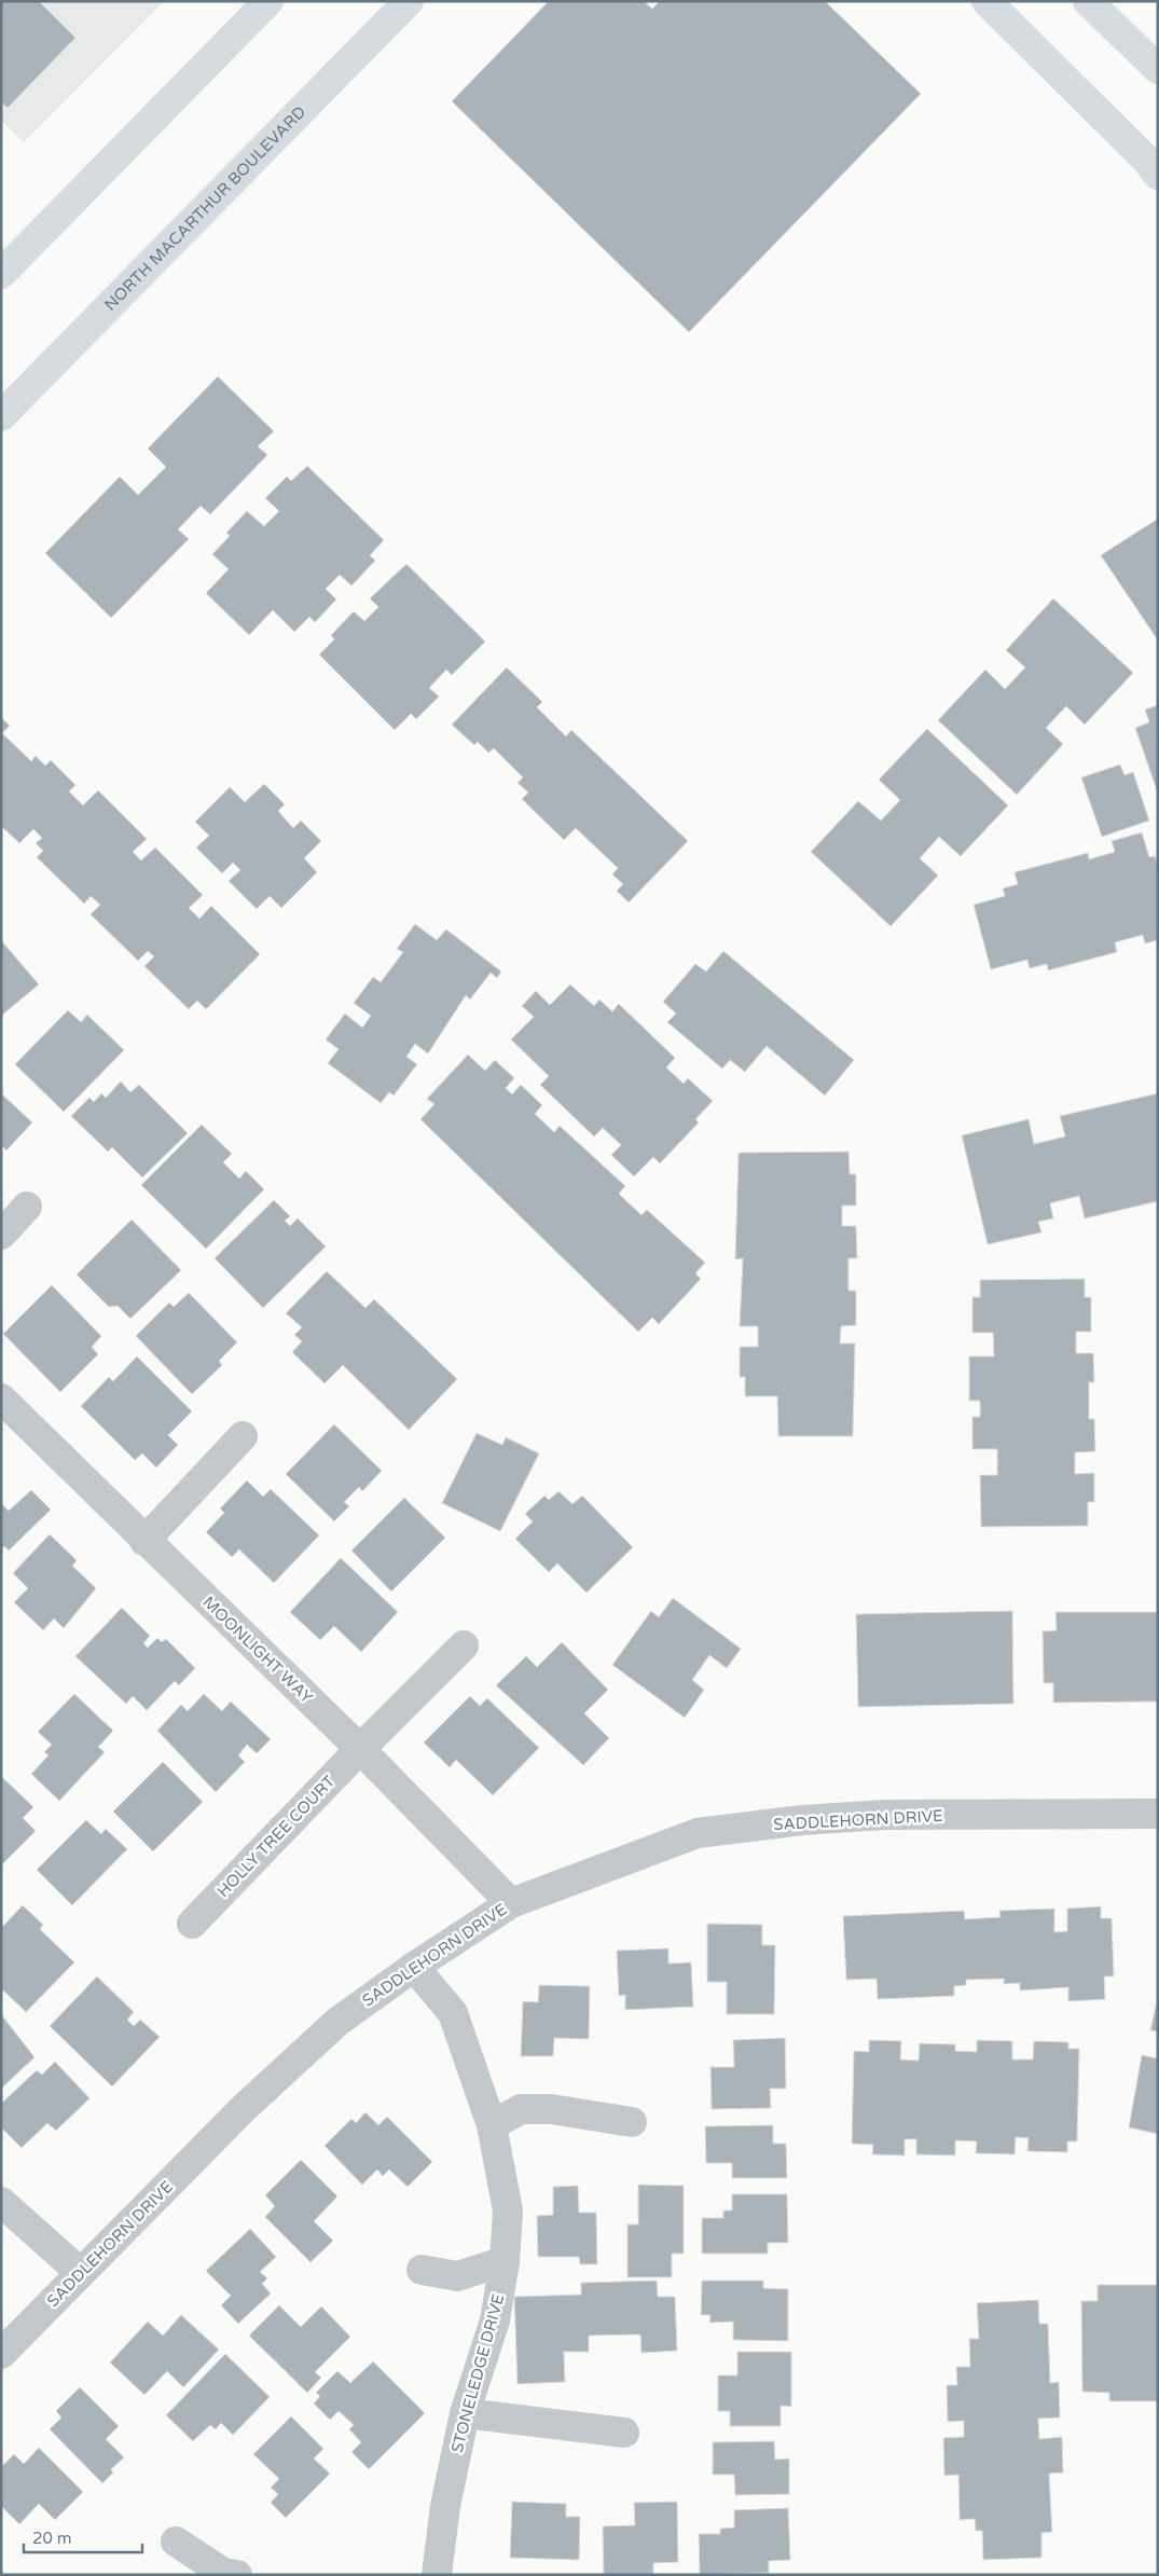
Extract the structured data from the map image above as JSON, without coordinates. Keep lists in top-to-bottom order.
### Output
{
  "streets": {
    "main road": ["NORTH MACARTHUR BOULEVARD"],
    "street": [
      "MOONLIGHT WAY",
      "SADDLEHORN DRIVE",
      "HOLLY TREE COURT",
      "STONELEDGE DRIVE"
    ]
  },
  "crossings": [
    ["MOONLIGHT WAY", "SADDLEHORN DRIVE"],
    ["MOONLIGHT WAY", "HOLLY TREE COURT"],
    ["SADDLEHORN DRIVE", "STONELEDGE DRIVE"]
  ],
  "scale_bar": "20 m"
}
